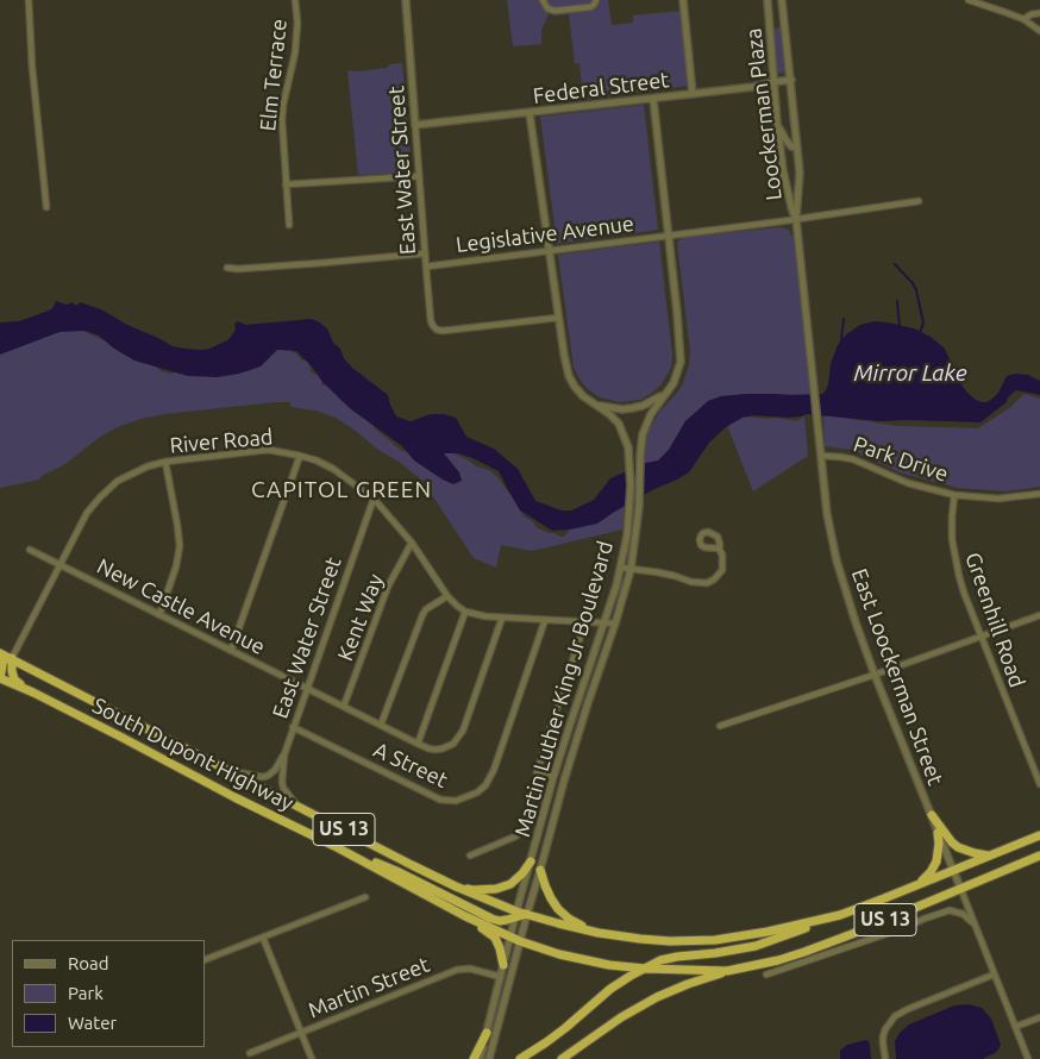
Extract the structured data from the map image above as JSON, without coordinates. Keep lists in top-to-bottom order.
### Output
{
  "streets": {
    "highway": ["South Dupont Highway", "US 13"],
    "street": [
      "Elm Terrace",
      "Federal Street",
      "Loockerman Plaza",
      "East Water Street",
      "Legislative Avenue",
      "River Road",
      "Park Drive",
      "New Castle Avenue",
      "Kent Way",
      "Greenhill Road",
      "East Loockerman Street",
      "Martin Luther King Jr Boulevard",
      "A Street",
      "Martin Street"
    ]
  },
  "crossings": [
    ["Federal Street", "Loockerman Plaza"],
    ["Federal Street", "East Water Street"],
    ["Federal Street", "Martin Luther King Jr Boulevard"],
    ["Loockerman Plaza", "Legislative Avenue"],
    ["Loockerman Plaza", "East Loockerman Street"],
    ["East Water Street", "Legislative Avenue"],
    ["East Water Street", "River Road"],
    ["East Water Street", "New Castle Avenue"],
    ["East Water Street", "South Dupont Highway"],
    ["East Water Street", "A Street"],
    ["Legislative Avenue", "East Loockerman Street"],
    ["Legislative Avenue", "Martin Luther King Jr Boulevard"],
    ["River Road", "New Castle Avenue"],
    ["River Road", "Kent Way"],
    ["River Road", "South Dupont Highway"],
    ["Park Drive", "Greenhill Road"],
    ["Park Drive", "East Loockerman Street"],
    ["New Castle Avenue", "Kent Way"],
    ["East Loockerman Street", "South Dupont Highway"],
    ["East Loockerman Street", "US 13"],
    ["Martin Luther King Jr Boulevard", "South Dupont Highway"],
    ["Martin Luther King Jr Boulevard", "US 13"],
    ["Martin Luther King Jr Boulevard", "Martin Street"]
  ],
  "districts": ["CAPITOL GREEN"],
  "water": ["Mirror Lake"],
  "legend": ["Road", "Park", "Water"]
}
